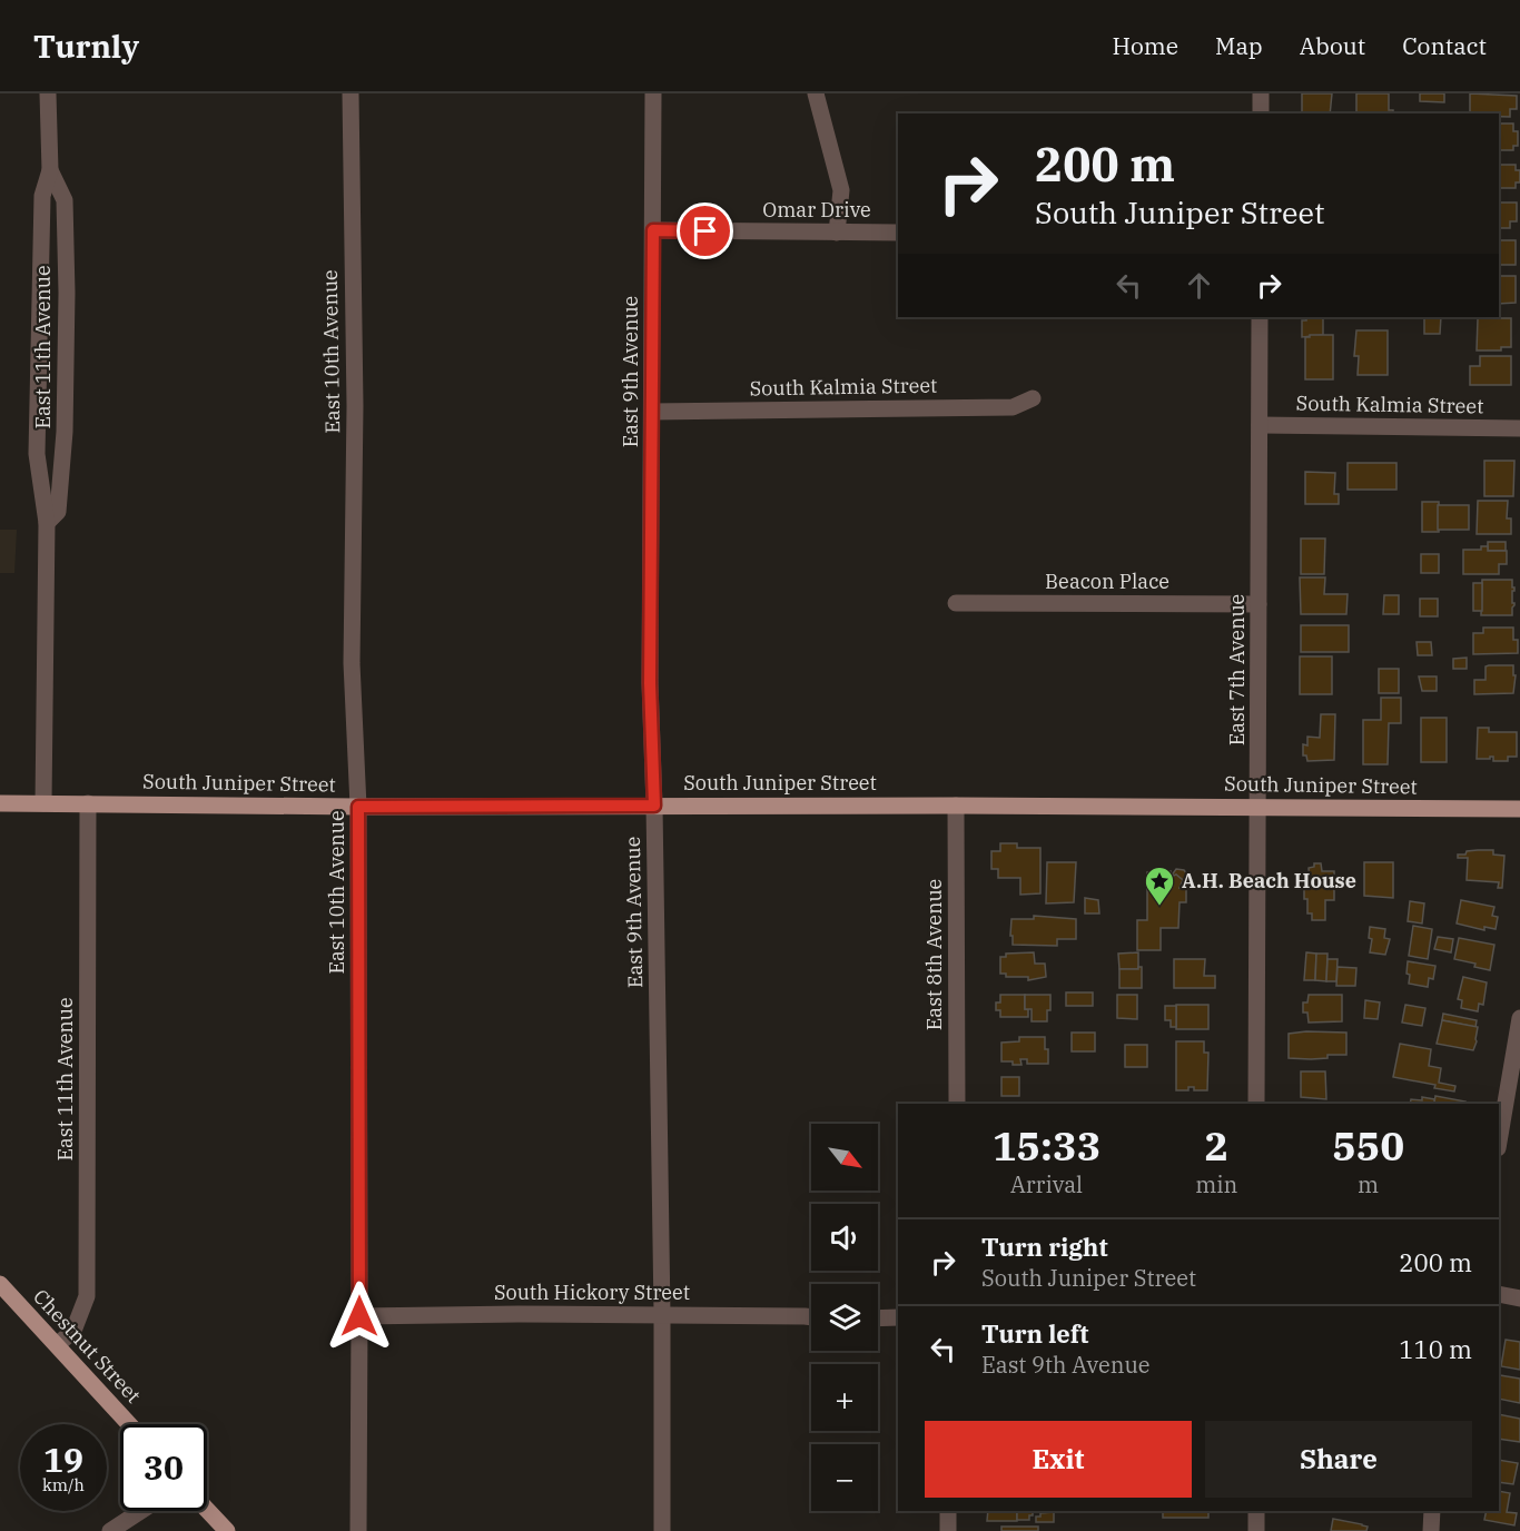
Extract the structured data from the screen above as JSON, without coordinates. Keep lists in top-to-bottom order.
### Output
{
  "streets": {
    "main road": ["South Juniper Street", "Chestnut Street"],
    "street": [
      "Omar Drive",
      "East 11th Avenue",
      "East 10th Avenue",
      "East 9th Avenue",
      "South Kalmia Street",
      "Beacon Place",
      "East 7th Avenue",
      "East 8th Avenue",
      "South Hickory Street"
    ]
  },
  "crossings": [
    ["Omar Drive", "East 9th Avenue"],
    ["East 11th Avenue", "South Juniper Street"],
    ["East 11th Avenue", "Chestnut Street"],
    ["East 10th Avenue", "South Juniper Street"],
    ["East 10th Avenue", "South Hickory Street"],
    ["East 9th Avenue", "South Kalmia Street"],
    ["East 9th Avenue", "South Juniper Street"],
    ["East 9th Avenue", "South Hickory Street"],
    ["South Kalmia Street", "East 7th Avenue"],
    ["Beacon Place", "East 7th Avenue"],
    ["East 7th Avenue", "South Juniper Street"],
    ["South Juniper Street", "East 8th Avenue"]
  ],
  "places": {
    "place": ["A.H. Beach House"]
  },
  "north": "bottom right",
  "page": {
    "header": "Turnly",
    "nav": [
      "Home",
      "Map",
      "About",
      "Contact"
    ],
    "turn": ["200 m", "South Juniper Street"],
    "eta": [
      "15:33",
      "Arrival",
      "2",
      "min",
      "550",
      "m"
    ],
    "map_buttons": ["+", "−"],
    "list": [
      {
        "name": "Turn right",
        "note": "South Juniper Street",
        "value": "200 m"
      },
      {
        "name": "Turn left",
        "note": "East 9th Avenue",
        "value": "110 m"
      }
    ],
    "buttons": ["Exit", "Share"],
    "speed": "19 km/h",
    "limit": "30"
  }
}
